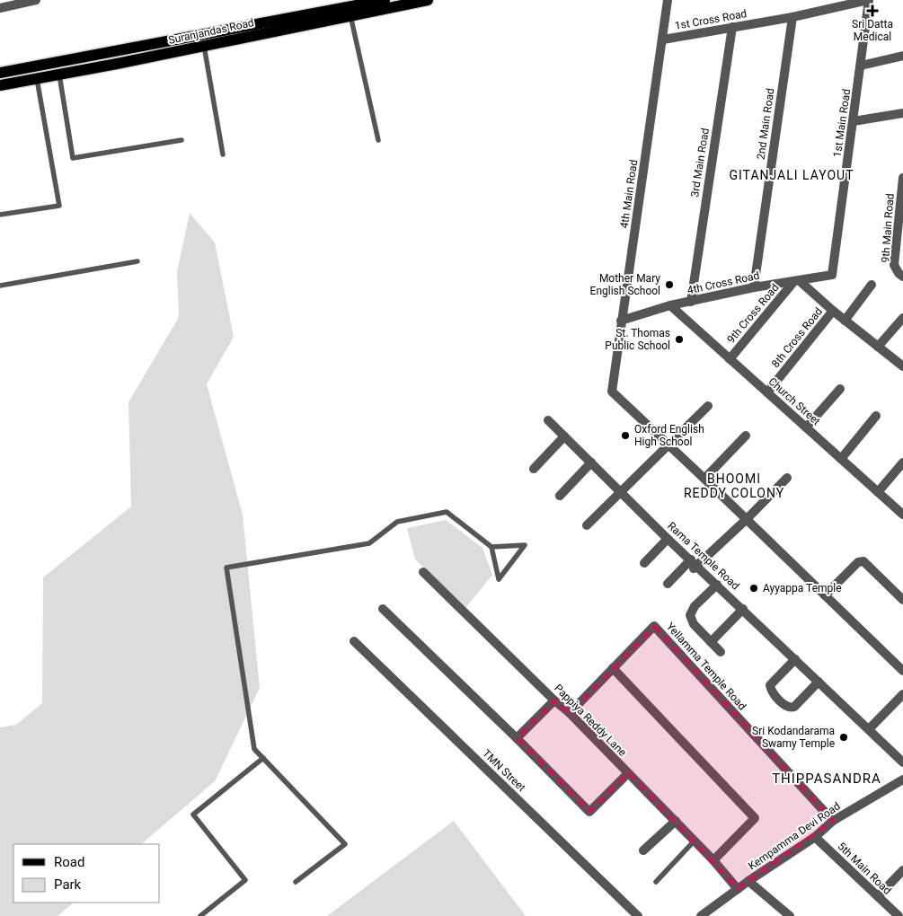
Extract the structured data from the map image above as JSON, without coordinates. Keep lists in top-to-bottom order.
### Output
{
  "streets": {
    "main road": ["Suranjandas Road"],
    "street": [
      "1st Cross Road",
      "1st Main Road",
      "2nd Main Road",
      "3rd Main Road",
      "4th Main Road",
      "9th Main Road",
      "4th Cross Road",
      "9th Cross Road",
      "8th Cross Road",
      "Church Street",
      "Rama Temple Road",
      "Yellamma Temple Road",
      "Pappiya Reddy Lane",
      "TMN Street",
      "Kempamma Devi Road",
      "5th Main Road"
    ]
  },
  "crossings": [
    ["1st Cross Road", "1st Main Road"],
    ["1st Cross Road", "2nd Main Road"],
    ["1st Cross Road", "3rd Main Road"],
    ["1st Cross Road", "4th Main Road"],
    ["1st Main Road", "4th Cross Road"],
    ["2nd Main Road", "4th Cross Road"],
    ["3rd Main Road", "4th Cross Road"],
    ["4th Main Road", "4th Cross Road"],
    ["4th Cross Road", "9th Cross Road"],
    ["4th Cross Road", "8th Cross Road"],
    ["4th Cross Road", "Church Street"],
    ["9th Cross Road", "8th Cross Road"],
    ["9th Cross Road", "Church Street"],
    ["8th Cross Road", "Church Street"],
    ["Yellamma Temple Road", "Kempamma Devi Road"],
    ["Pappiya Reddy Lane", "Kempamma Devi Road"],
    ["Kempamma Devi Road", "5th Main Road"]
  ],
  "districts": ["GITANJALI LAYOUT", "BHOOMI REDDY COLONY", "THIPPASANDRA"],
  "places": {
    "health": ["Sri Datta Medical"],
    "other": [
      "Mother Mary English School",
      "St. Thomas Public School",
      "Oxford English High School",
      "Ayyappa Temple",
      "Sri Kodandarama Swamy Temple"
    ]
  },
  "legend": ["Road", "Park"]
}
